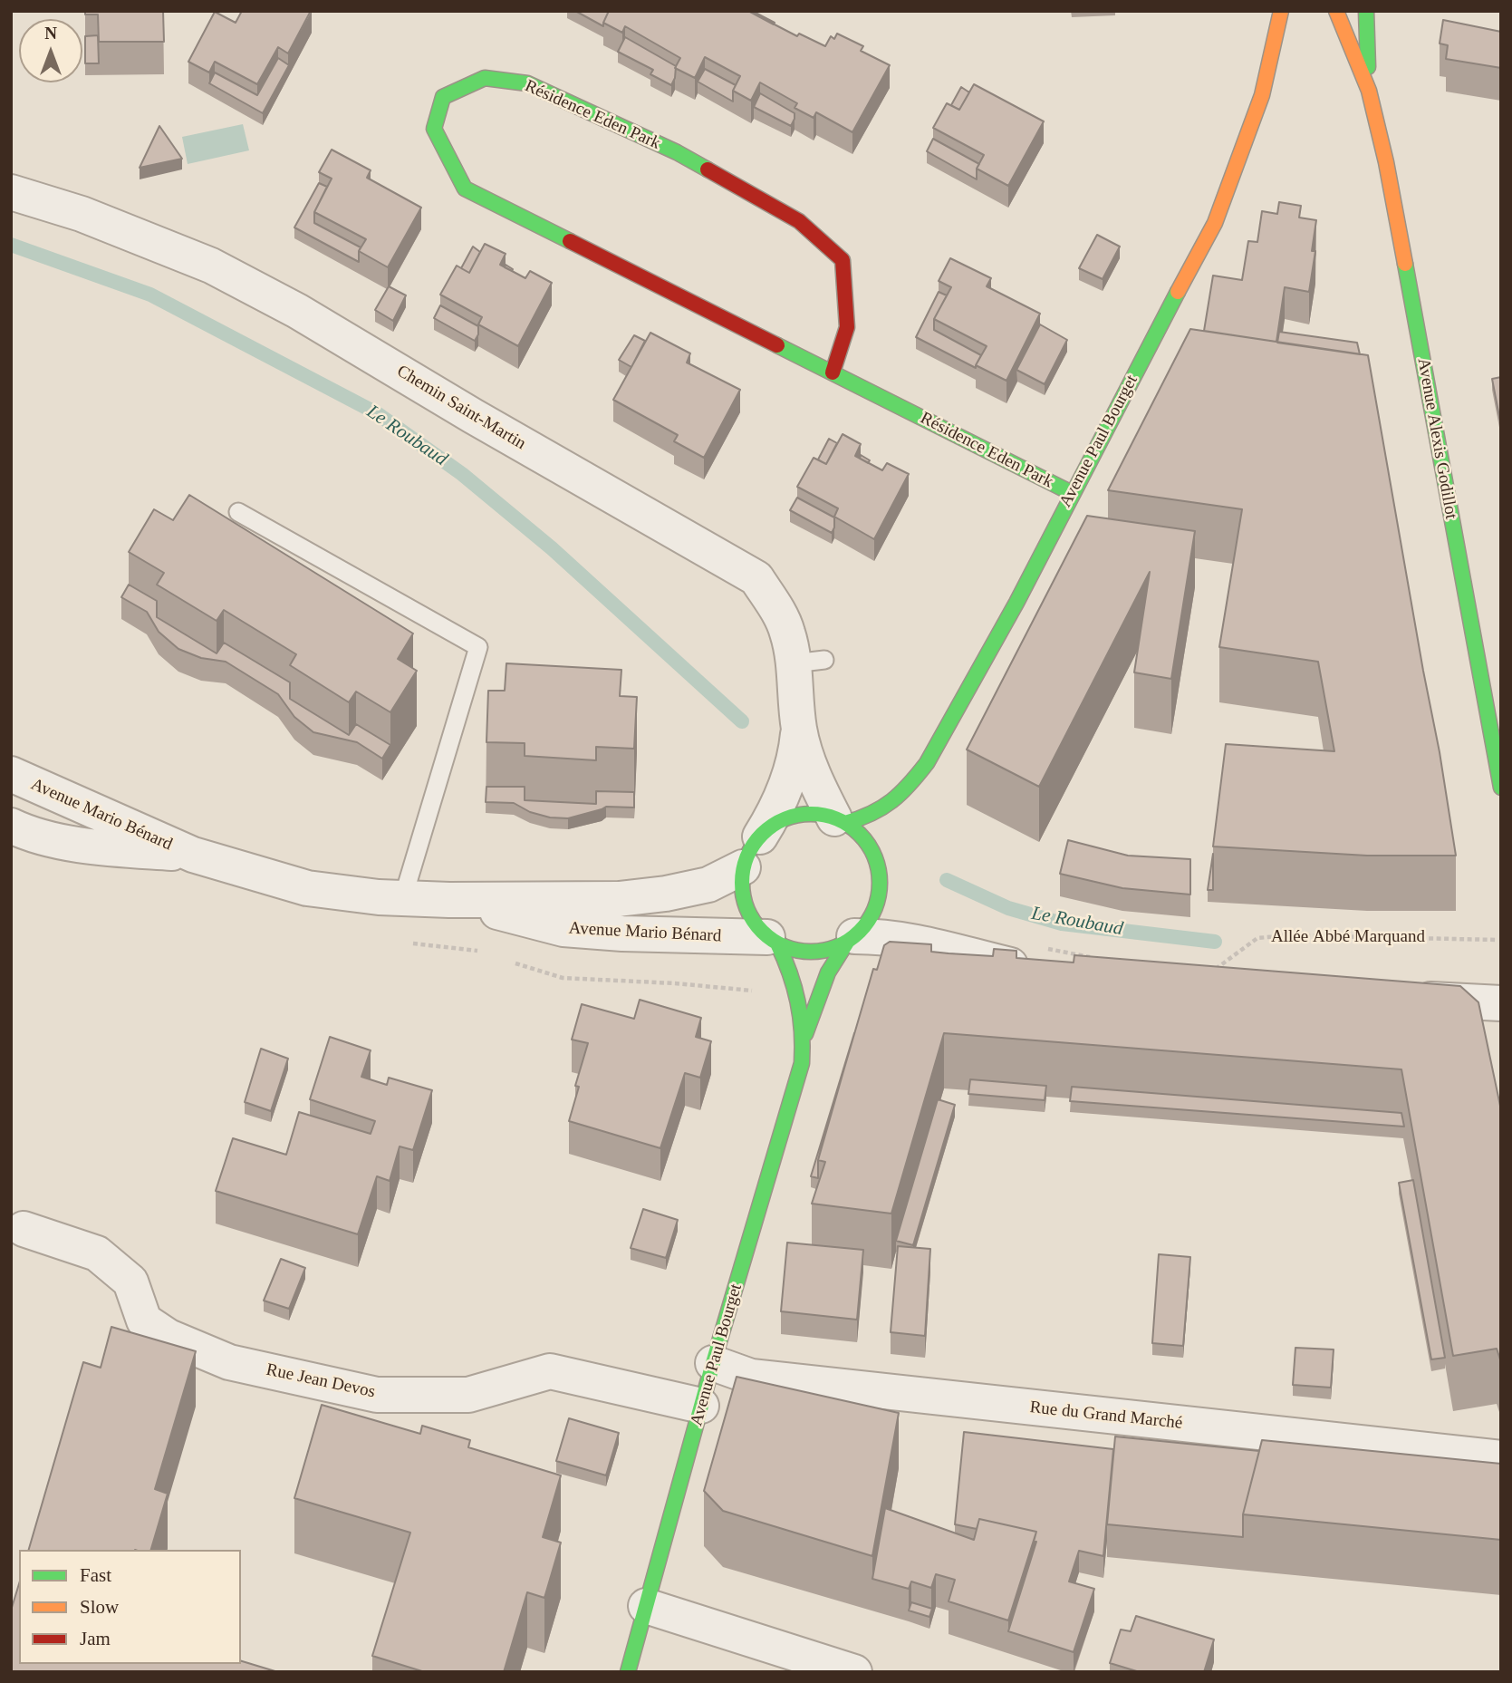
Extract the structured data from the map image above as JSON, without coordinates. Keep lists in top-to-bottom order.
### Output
{
  "streets": {
    "street": [
      "Résidence Eden Park",
      "Chemin Saint-Martin",
      "Avenue Alexis Godillot",
      "Avenue Paul Bourget",
      "Avenue Mario Bénard",
      "Rue Jean Devos",
      "Rue du Grand Marché"
    ],
    "path": ["Allée Abbé Marquand"]
  },
  "crossings": [
    ["Résidence Eden Park", "Avenue Paul Bourget"],
    ["Chemin Saint-Martin", "Avenue Paul Bourget"],
    ["Chemin Saint-Martin", "Avenue Mario Bénard"],
    ["Avenue Paul Bourget", "Avenue Mario Bénard"],
    ["Avenue Paul Bourget", "Rue Jean Devos"],
    ["Avenue Paul Bourget", "Rue du Grand Marché"]
  ],
  "water": ["Le Roubaud"],
  "legend": ["Fast", "Slow", "Jam"],
  "north": "top"
}
